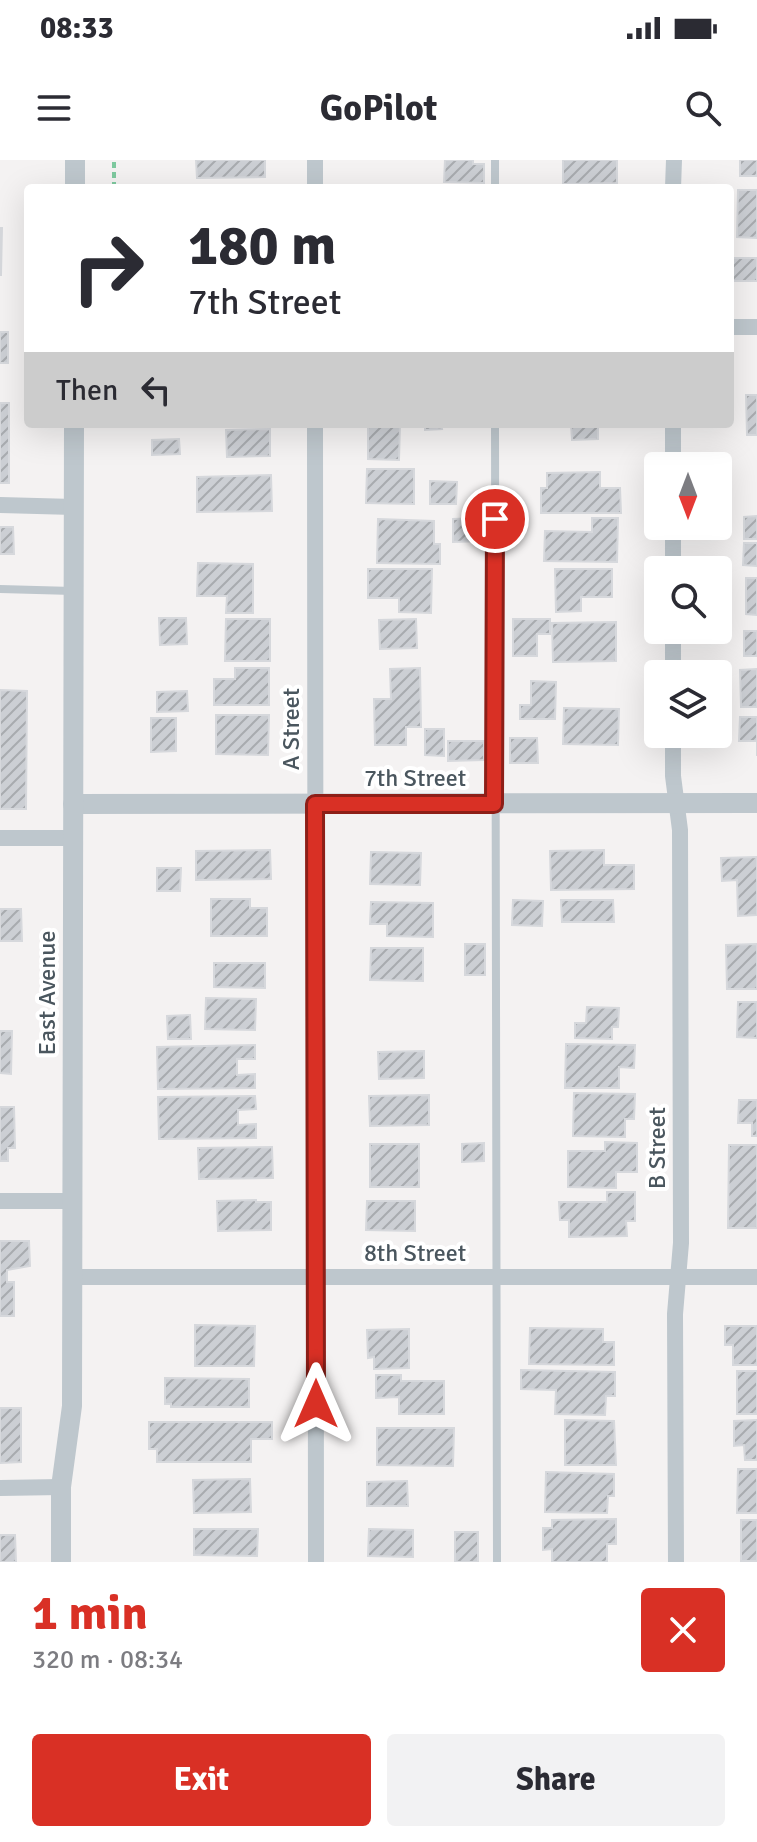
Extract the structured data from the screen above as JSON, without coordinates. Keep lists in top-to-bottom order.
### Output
{
  "streets": {
    "street": [
      "A Street",
      "7th Street",
      "East Avenue",
      "B Street",
      "8th Street"
    ]
  },
  "crossings": [
    ["A Street", "7th Street"],
    ["A Street", "8th Street"],
    ["7th Street", "East Avenue"],
    ["7th Street", "B Street"],
    ["East Avenue", "8th Street"],
    ["B Street", "8th Street"]
  ],
  "north": "bottom",
  "page": {
    "status": "08:33",
    "header": "GoPilot",
    "turn": ["180 m", "7th Street"],
    "then": "Then",
    "heading": ["1 min", "320 m · 08:34"],
    "buttons": ["Exit", "Share"]
  }
}
